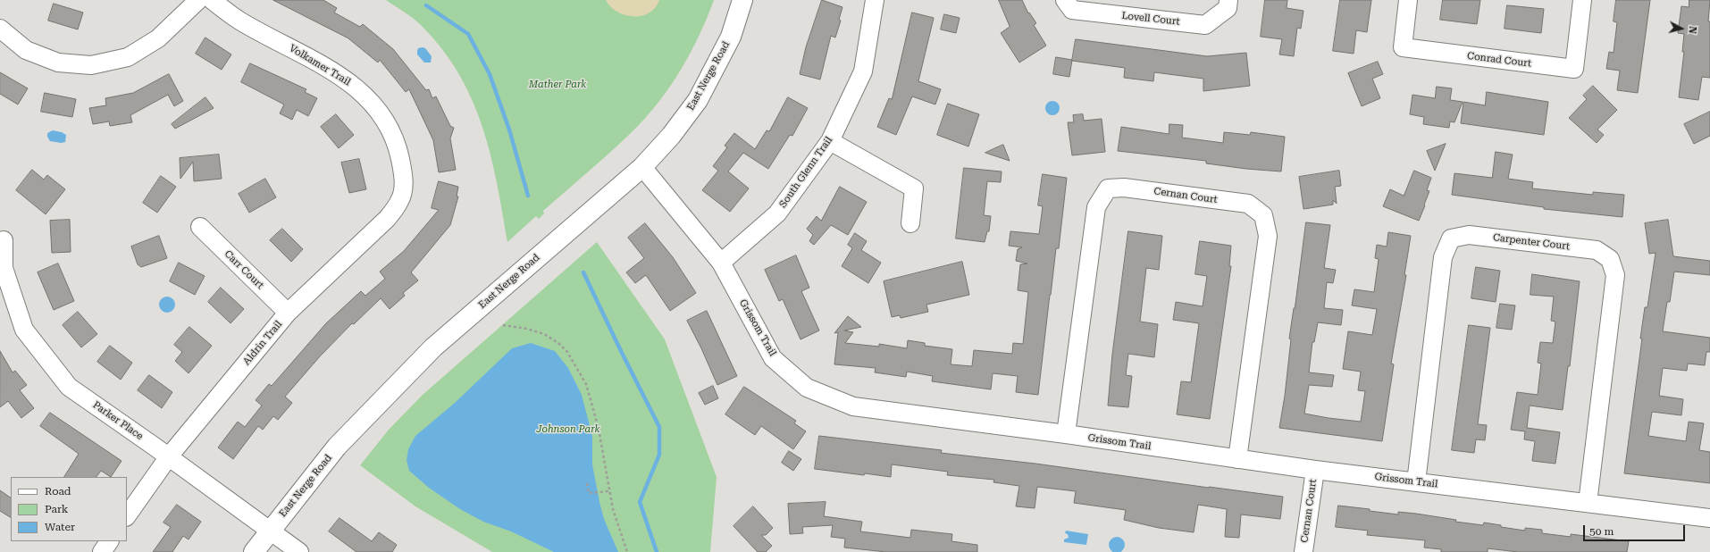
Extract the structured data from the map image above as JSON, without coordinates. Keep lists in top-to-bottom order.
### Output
{
  "streets": {
    "main road": ["East Nerge Road"],
    "street": [
      "Lovell Court",
      "Conrad Court",
      "Volkamer Trail",
      "South Glenn Trail",
      "Cernan Court",
      "Carpenter Court",
      "Carr Court",
      "Grissom Trail",
      "Aldrin Trail",
      "Parker Place"
    ]
  },
  "crossings": [
    ["Volkamer Trail", "Aldrin Trail"],
    ["East Nerge Road", "Grissom Trail"],
    ["East Nerge Road", "Parker Place"],
    ["South Glenn Trail", "Grissom Trail"],
    ["Cernan Court", "Grissom Trail"],
    ["Carpenter Court", "Grissom Trail"],
    ["Carr Court", "Aldrin Trail"],
    ["Aldrin Trail", "Parker Place"]
  ],
  "parks": ["Mather Park", "Johnson Park"],
  "legend": ["Road", "Park", "Water"],
  "scale_bar": "50 m",
  "north": "right"
}
